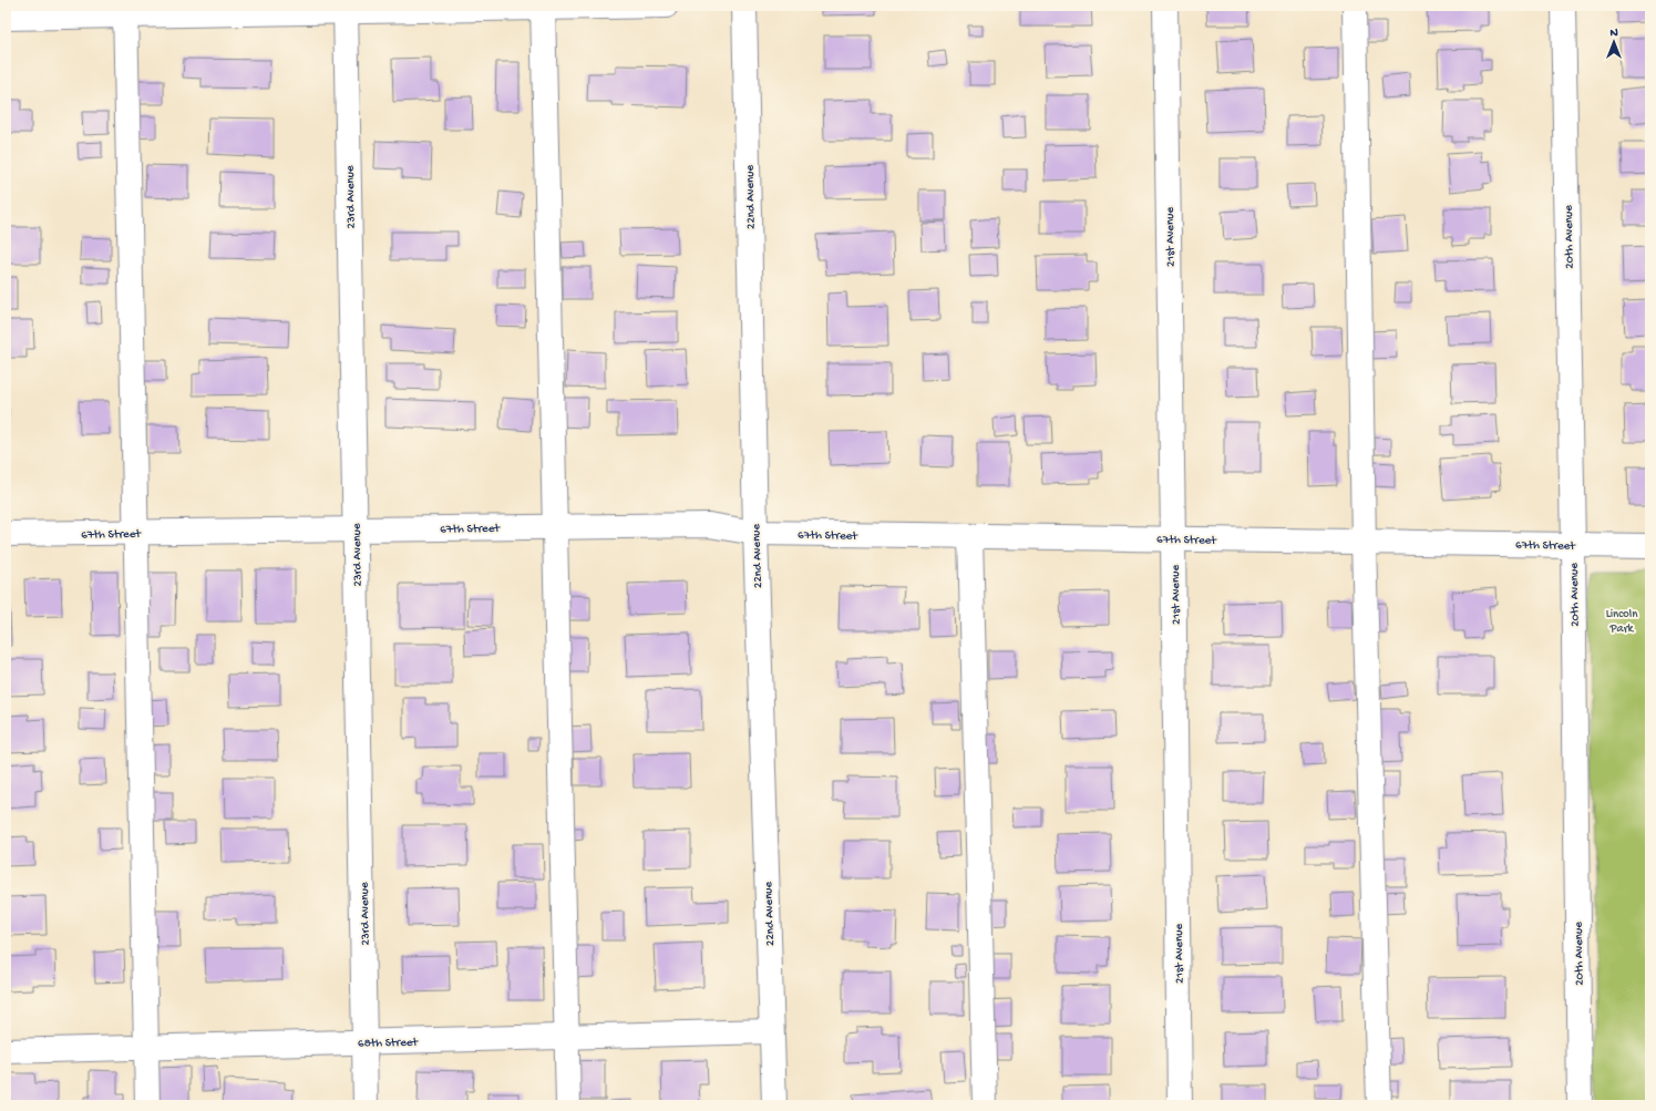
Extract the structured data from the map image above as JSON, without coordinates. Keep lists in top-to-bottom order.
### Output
{
  "streets": {
    "street": [
      "23rd Avenue",
      "22nd Avenue",
      "21st Avenue",
      "20th Avenue",
      "67th Street",
      "68th Street"
    ]
  },
  "crossings": [
    ["23rd Avenue", "67th Street"],
    ["23rd Avenue", "68th Street"],
    ["22nd Avenue", "67th Street"],
    ["22nd Avenue", "68th Street"],
    ["21st Avenue", "67th Street"],
    ["20th Avenue", "67th Street"]
  ],
  "parks": ["Lincoln Park"],
  "north": "top"
}
